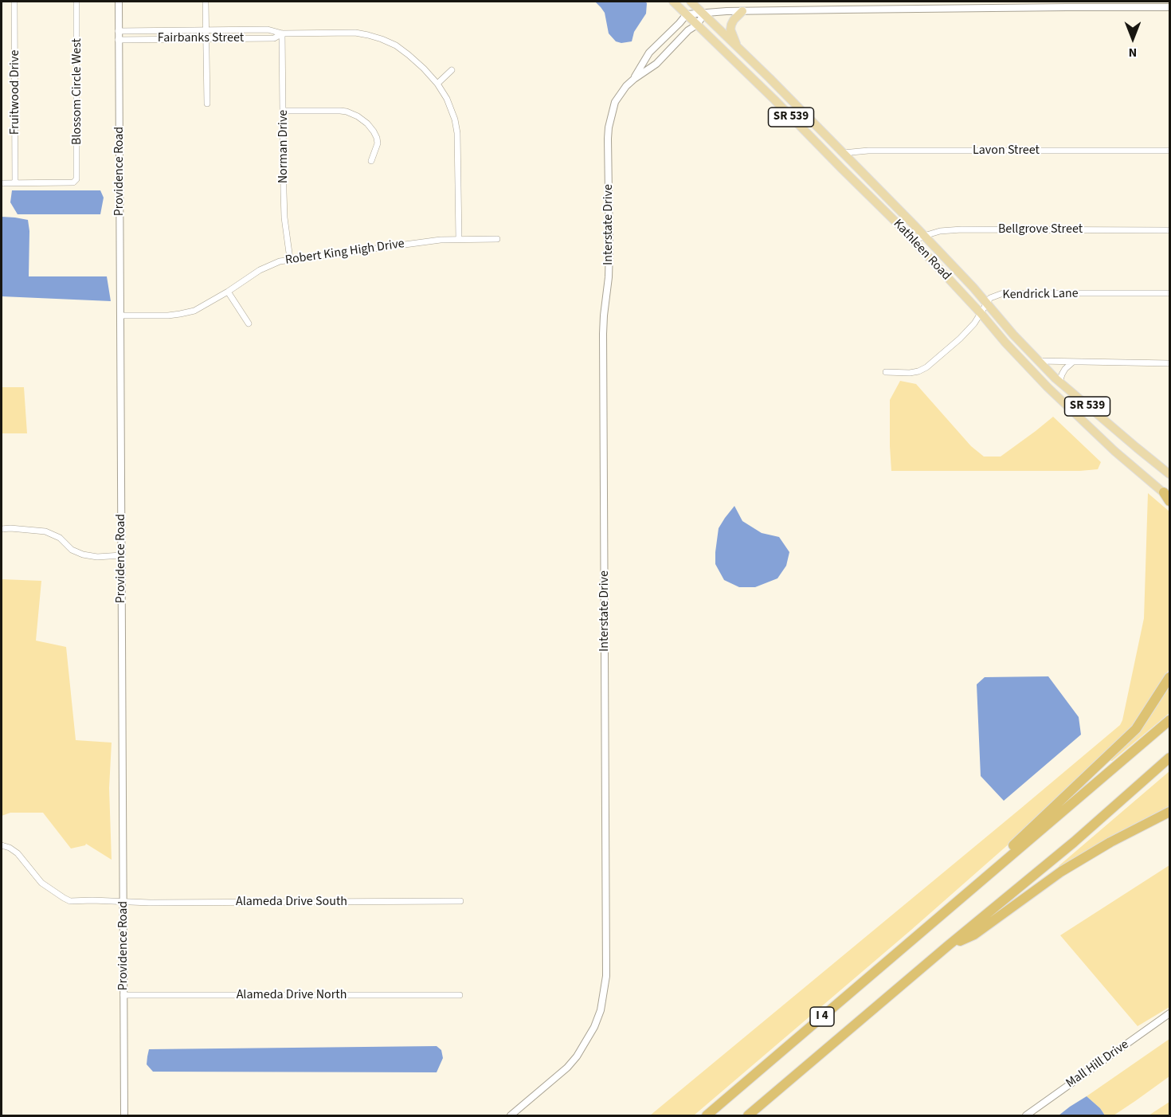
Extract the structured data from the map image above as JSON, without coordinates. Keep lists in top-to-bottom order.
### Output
{
  "streets": {
    "highway": ["I 4"],
    "main road": ["SR 539", "Kathleen Road"],
    "street": [
      "Fairbanks Street",
      "Blossom Circle West",
      "Fruitwood Drive",
      "Norman Drive",
      "Lavon Street",
      "Providence Road",
      "Interstate Drive",
      "Bellgrove Street",
      "Robert King High Drive",
      "Kendrick Lane",
      "Alameda Drive South",
      "Alameda Drive North",
      "Mall Hill Drive"
    ]
  },
  "crossings": [
    ["Fairbanks Street", "Norman Drive"],
    ["Fairbanks Street", "Providence Road"],
    ["Fairbanks Street", "Robert King High Drive"],
    ["Blossom Circle West", "Fruitwood Drive"],
    ["Norman Drive", "Robert King High Drive"],
    ["Lavon Street", "Kathleen Road"],
    ["Providence Road", "Robert King High Drive"],
    ["Providence Road", "Alameda Drive South"],
    ["Providence Road", "Alameda Drive North"],
    ["Interstate Drive", "Kathleen Road"],
    ["Bellgrove Street", "Kathleen Road"],
    ["Kathleen Road", "Kendrick Lane"]
  ],
  "north": "bottom"
}
